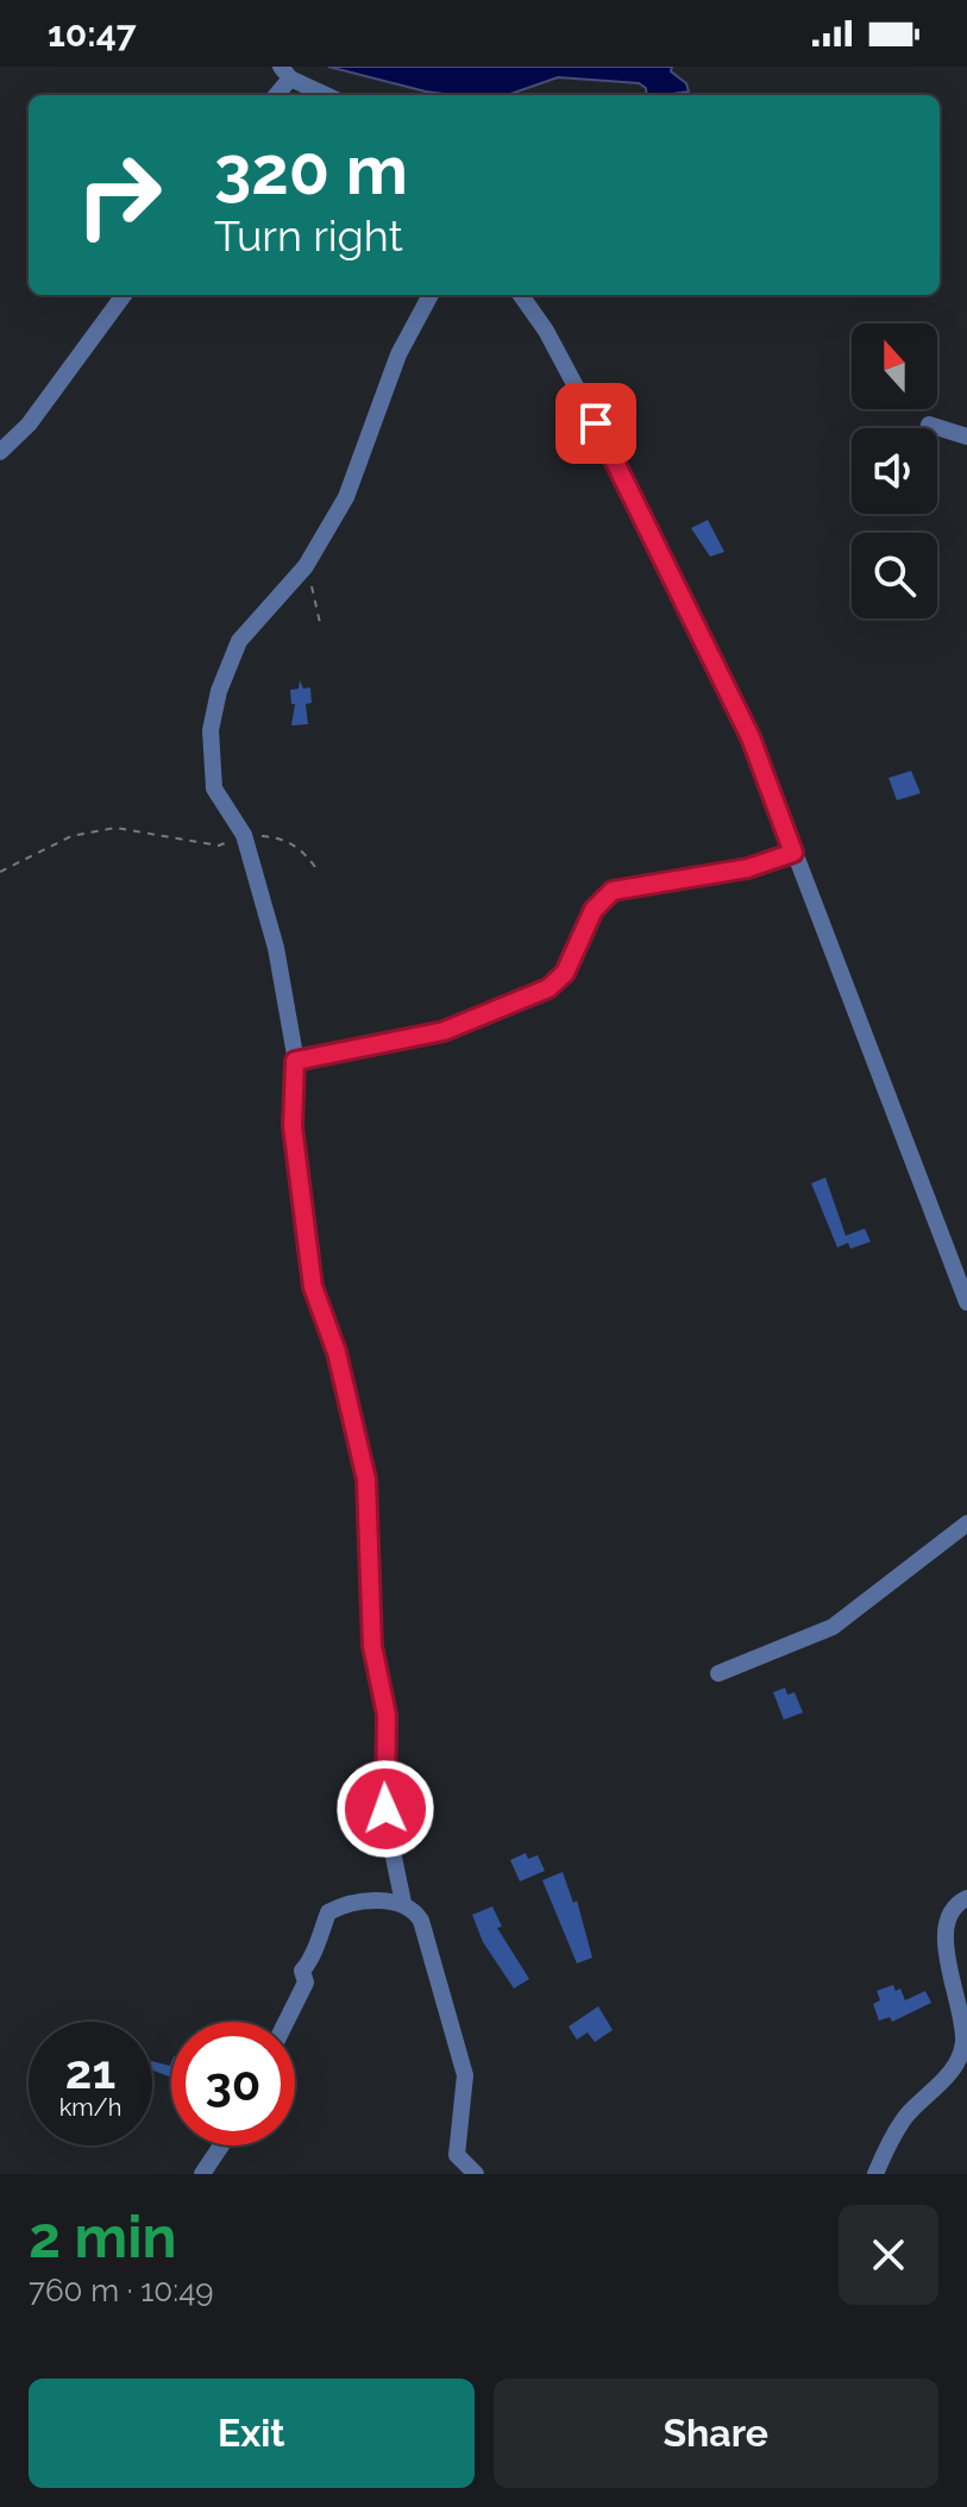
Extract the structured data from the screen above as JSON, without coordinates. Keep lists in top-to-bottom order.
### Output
{
  "north": "top",
  "page": {
    "status": "10:47",
    "turn": ["320 m", "Turn right"],
    "speed": "21 km/h",
    "limit": "30",
    "heading": ["2 min", "760 m · 10:49"],
    "buttons": ["Exit", "Share"]
  }
}
